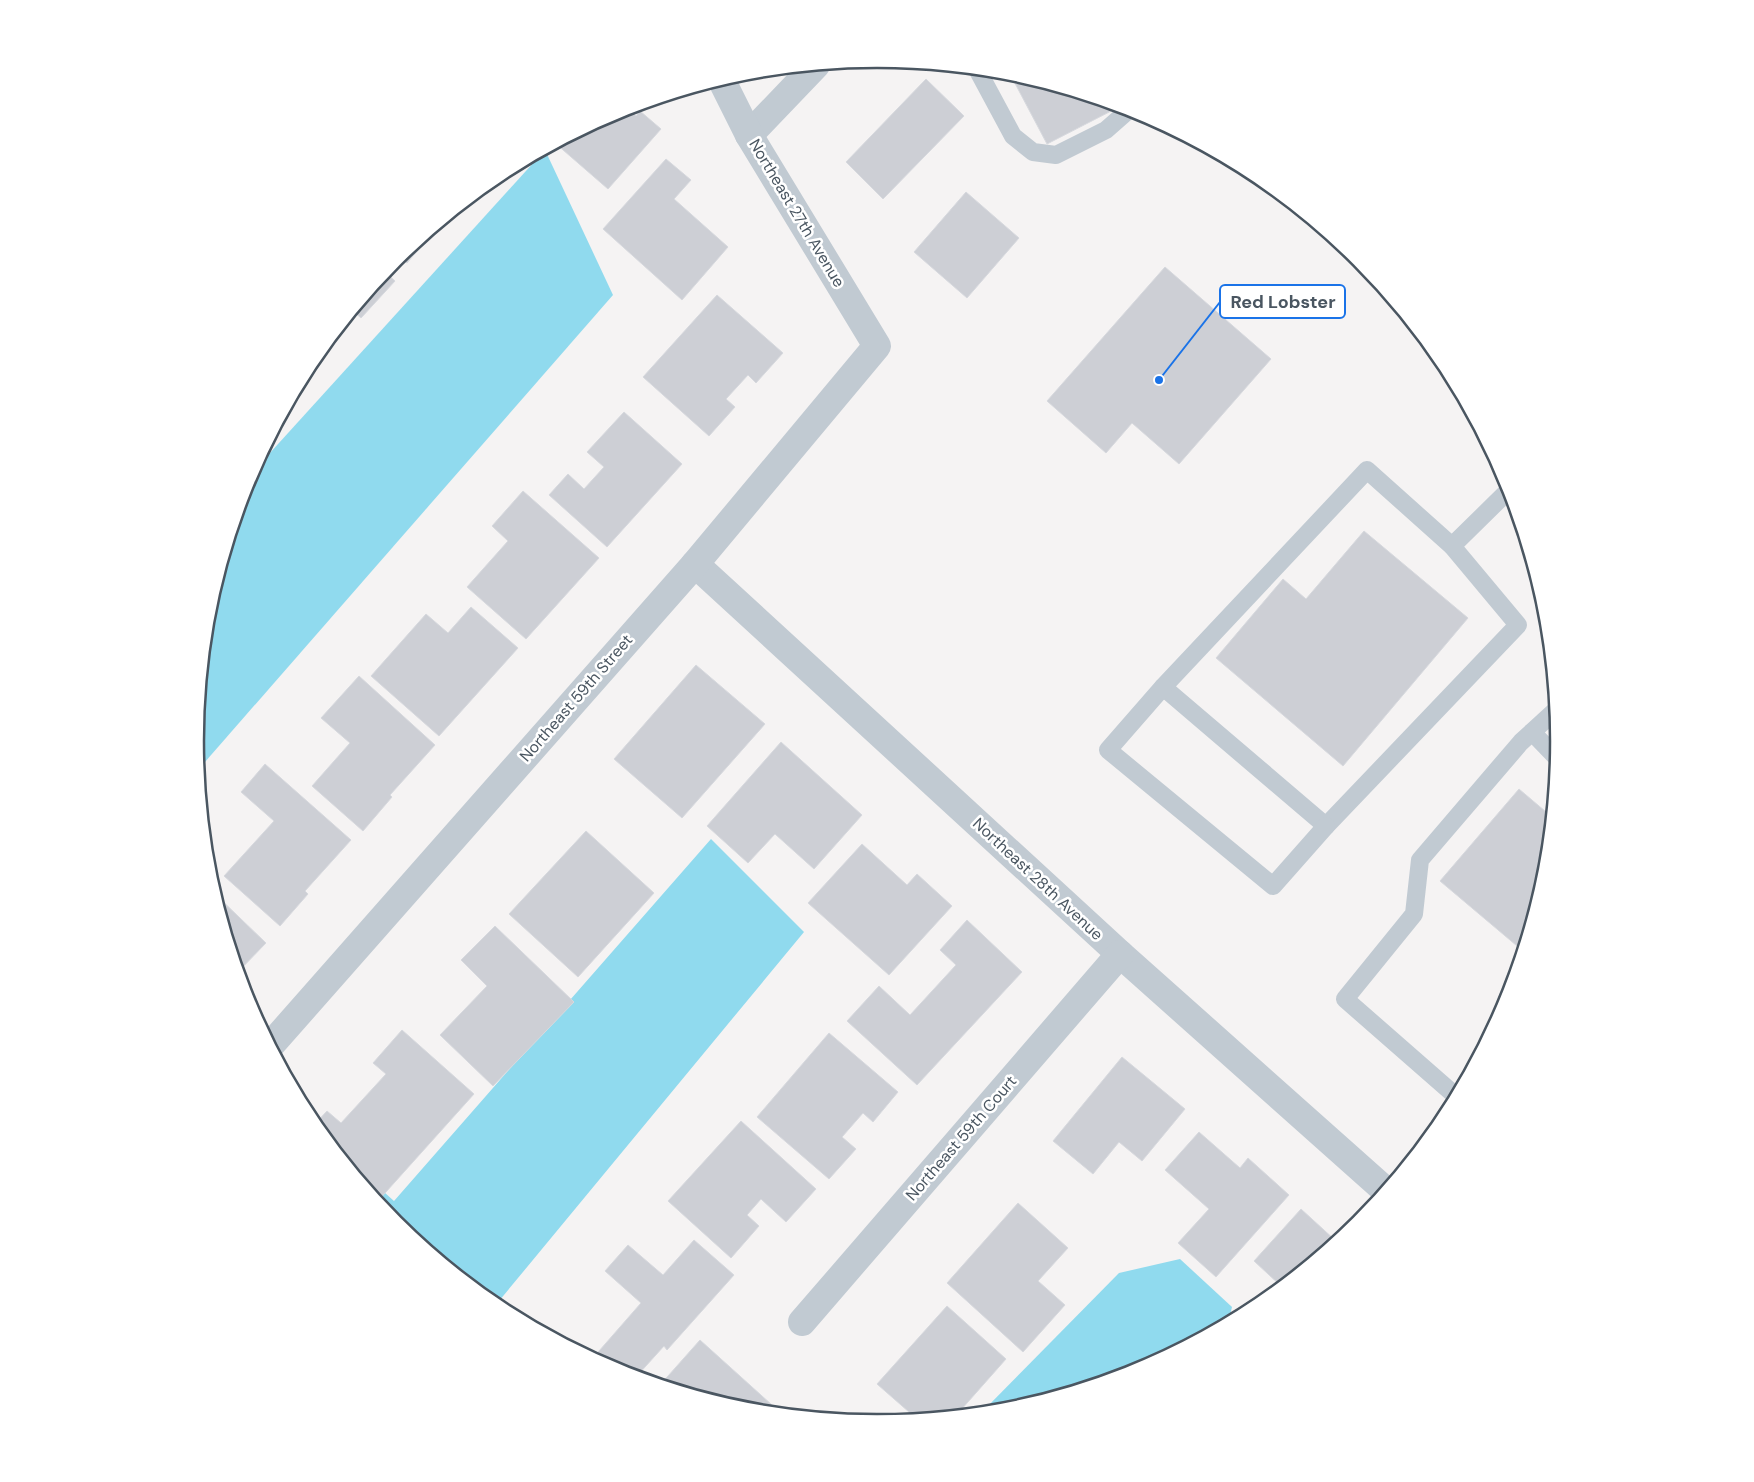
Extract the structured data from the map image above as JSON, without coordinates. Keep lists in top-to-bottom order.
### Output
{
  "streets": {
    "street": [
      "Northeast 27th Avenue",
      "Northeast 59th Street",
      "Northeast 28th Avenue",
      "Northeast 59th Court"
    ]
  },
  "crossings": [
    ["Northeast 27th Avenue", "Northeast 59th Street"],
    ["Northeast 59th Street", "Northeast 28th Avenue"],
    ["Northeast 28th Avenue", "Northeast 59th Court"]
  ],
  "places": ["Red Lobster"]
}
